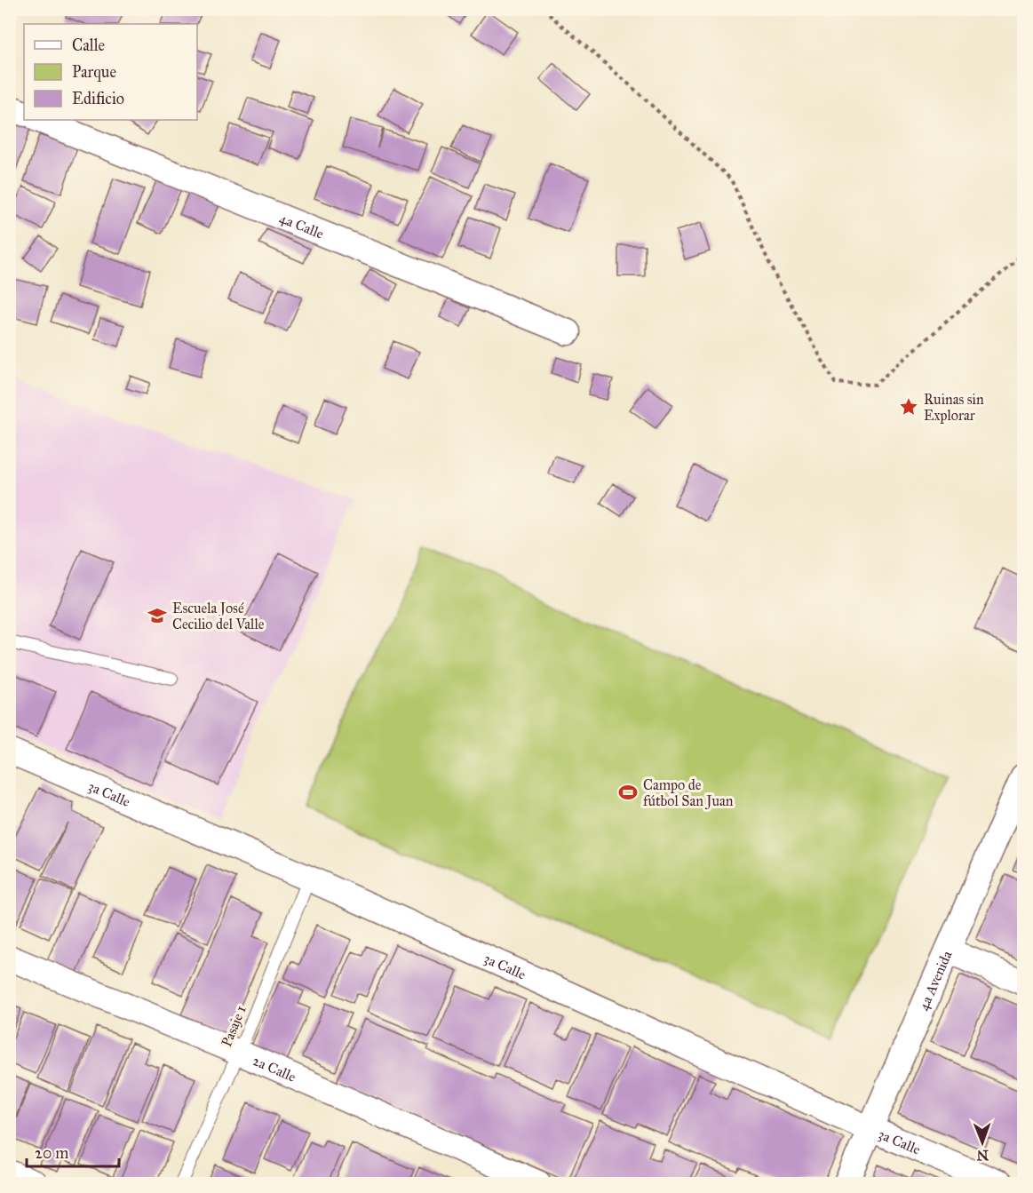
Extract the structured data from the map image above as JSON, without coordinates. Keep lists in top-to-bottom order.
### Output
{
  "streets": {
    "street": [
      "4a Calle",
      "3a Calle",
      "4a Avenida",
      "2a Calle"
    ],
    "lane": ["Pasaje 1"]
  },
  "crossings": [
    ["3a Calle", "4a Avenida"],
    ["3a Calle", "Pasaje 1"],
    ["Pasaje 1", "2a Calle"]
  ],
  "places": {
    "place": ["Ruinas sin Explorar"],
    "school or university": ["Escuela José Cecilio del Valle"],
    "sports": ["Campo de fútbol San Juan"]
  },
  "legend": ["Calle", "Parque", "Edificio"],
  "scale_bar": "20 m",
  "north": "bottom"
}
